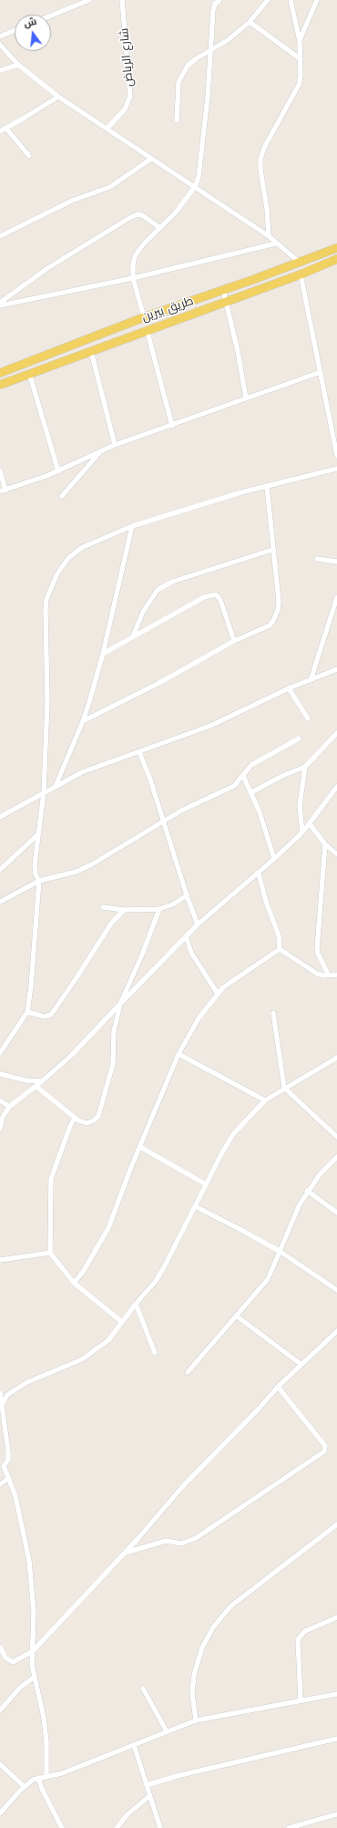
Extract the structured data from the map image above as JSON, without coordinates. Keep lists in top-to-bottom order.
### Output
{
  "streets": {
    "main road": ["طريق بيرين"],
    "street": ["شارع الرياض"]
  },
  "north": "top"
}
